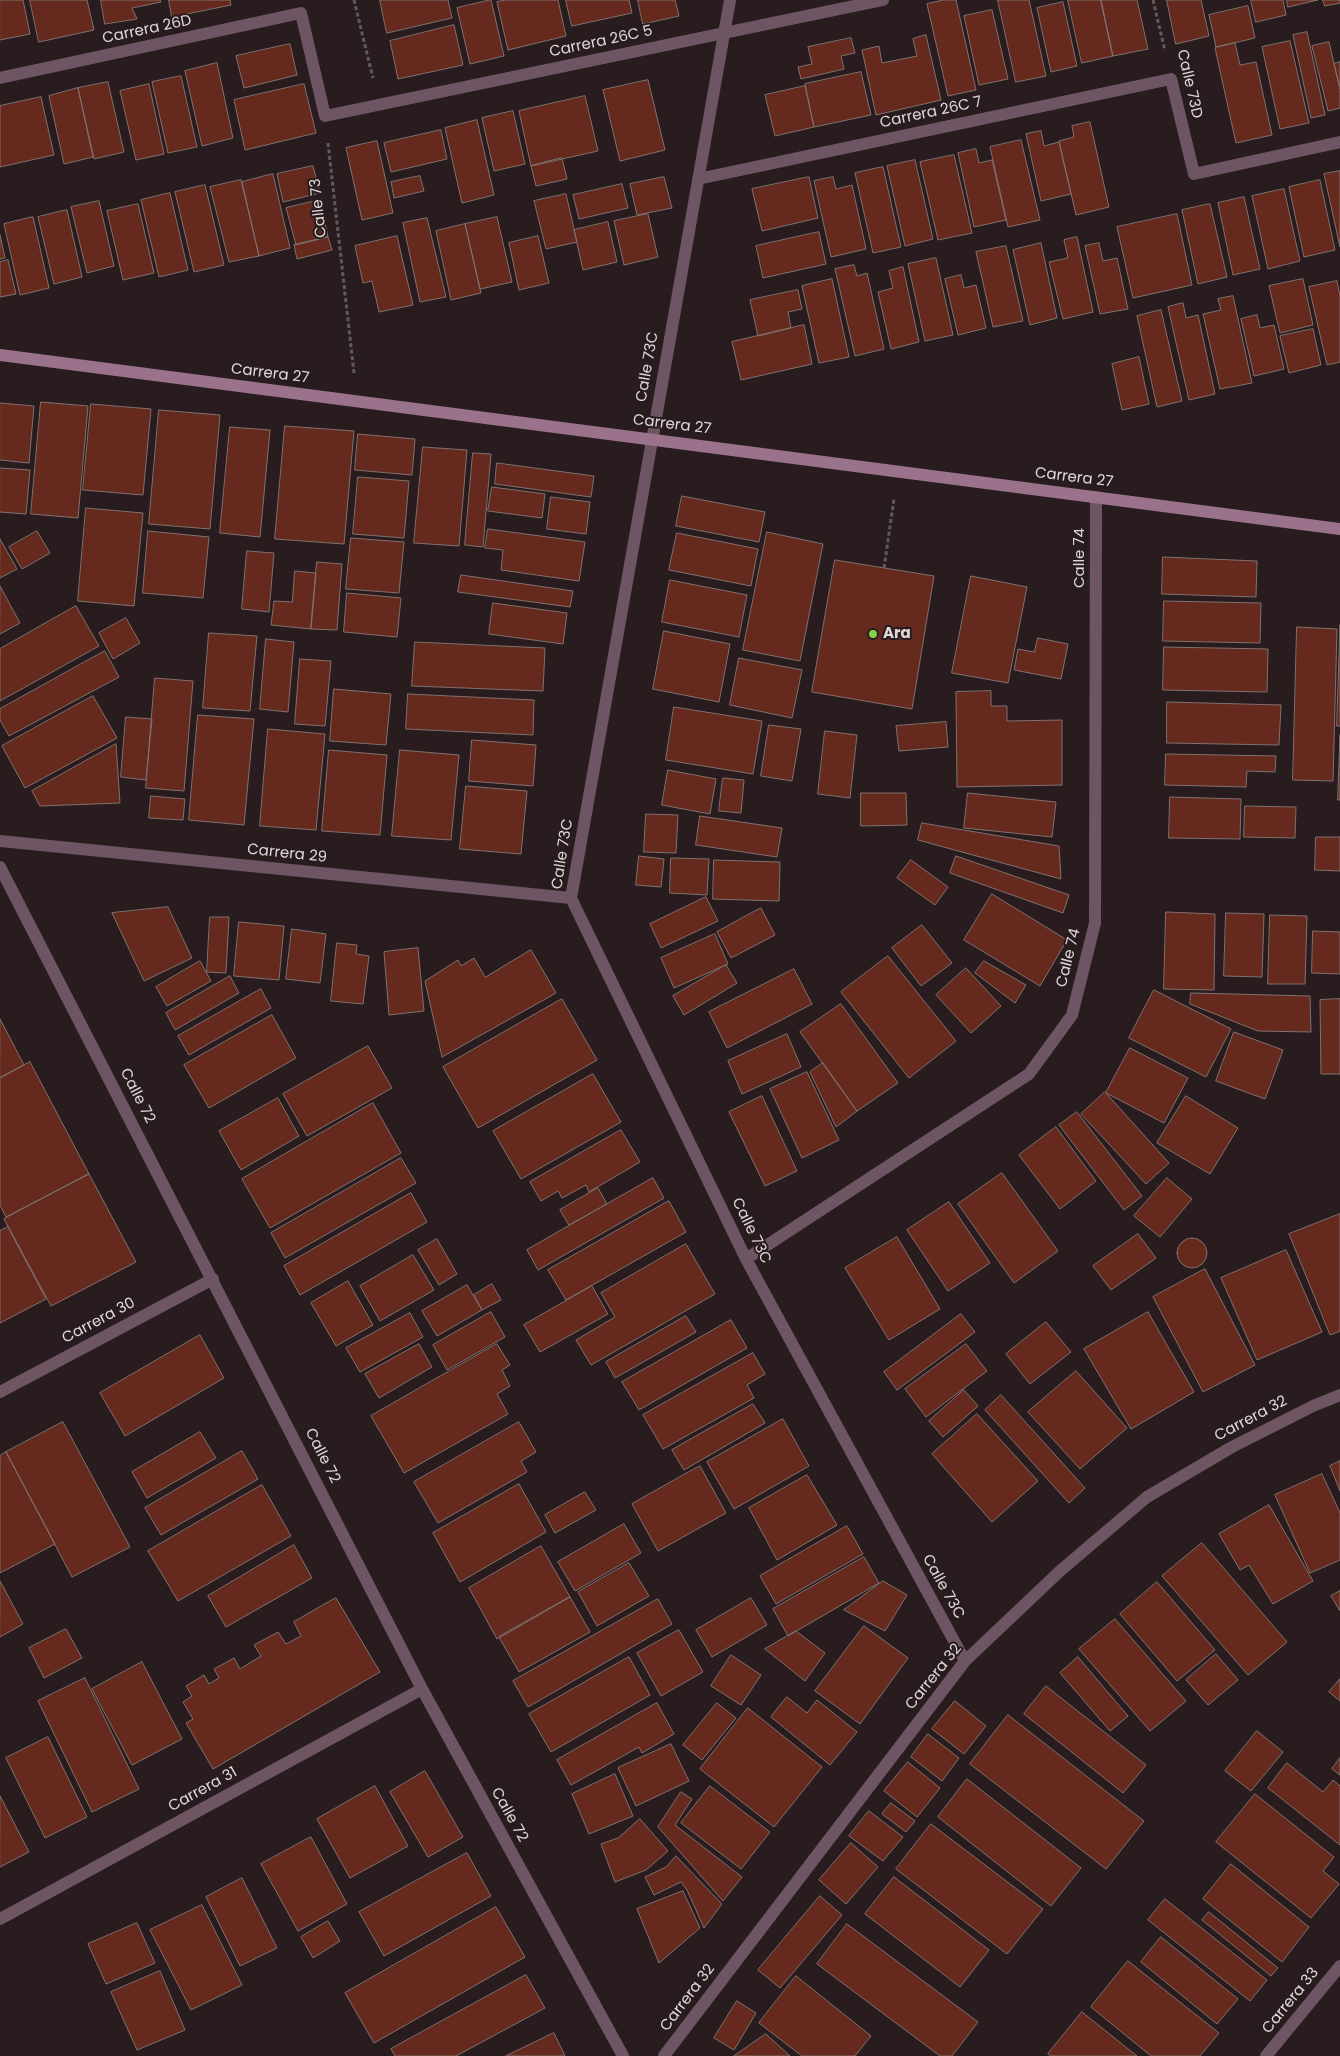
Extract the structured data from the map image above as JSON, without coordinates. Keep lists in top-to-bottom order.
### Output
{
  "streets": {
    "street": [
      "Carrera 26D",
      "Carrera 26C 5",
      "Calle 73D",
      "Carrera 26C 7",
      "Calle 73C",
      "Carrera 27",
      "Calle 74",
      "Carrera 29",
      "Calle 72",
      "Carrera 30",
      "Carrera 32",
      "Carrera 31",
      "Carrera 33"
    ],
    "path": ["Calle 73"]
  },
  "crossings": [
    ["Carrera 26D", "Carrera 26C 5"],
    ["Carrera 26D", "Calle 73"],
    ["Carrera 26C 5", "Calle 73"],
    ["Carrera 26C 5", "Calle 73C"],
    ["Calle 73D", "Carrera 26C 7"],
    ["Carrera 26C 7", "Calle 73C"],
    ["Calle 73", "Carrera 27"],
    ["Calle 73C", "Carrera 27"],
    ["Calle 73C", "Calle 74"],
    ["Calle 73C", "Carrera 29"],
    ["Calle 73C", "Carrera 32"],
    ["Carrera 27", "Calle 74"],
    ["Calle 72", "Carrera 30"],
    ["Calle 72", "Carrera 31"]
  ],
  "places": ["Ara"]
}
